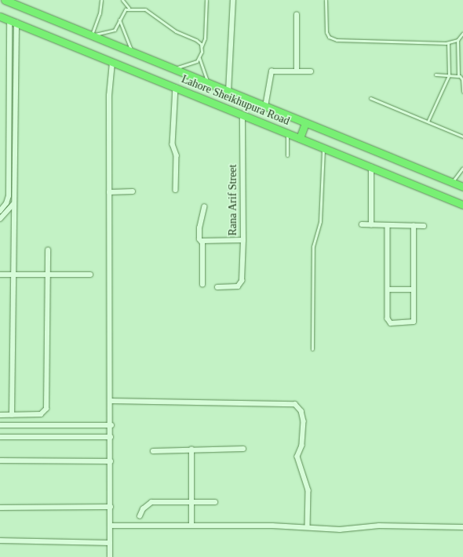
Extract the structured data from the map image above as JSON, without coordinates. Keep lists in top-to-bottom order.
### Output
{
  "streets": {
    "highway": ["Lahore Sheikhupura Road"],
    "street": ["Rana Arif Street"]
  },
  "crossings": [
    ["Lahore Sheikhupura Road", "Rana Arif Street"]
  ]
}
